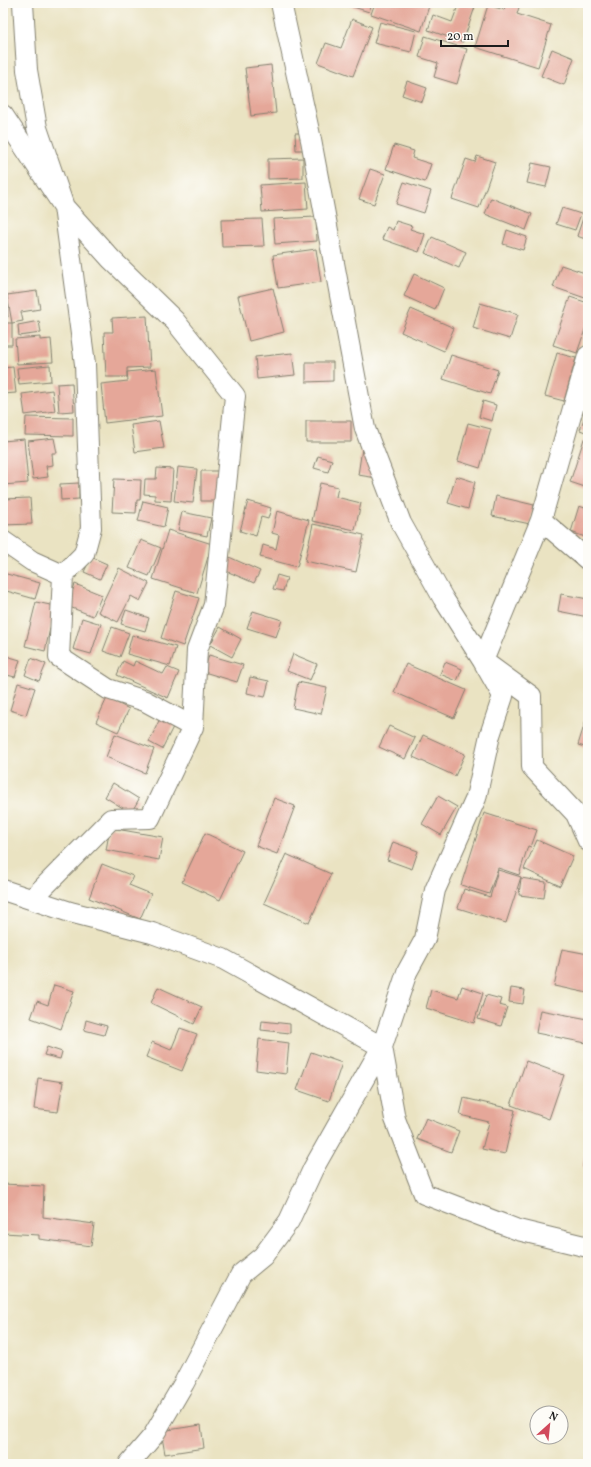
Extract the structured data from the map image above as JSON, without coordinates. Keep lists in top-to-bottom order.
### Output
{
  "scale_bar": "20 m",
  "north": "top right"
}
